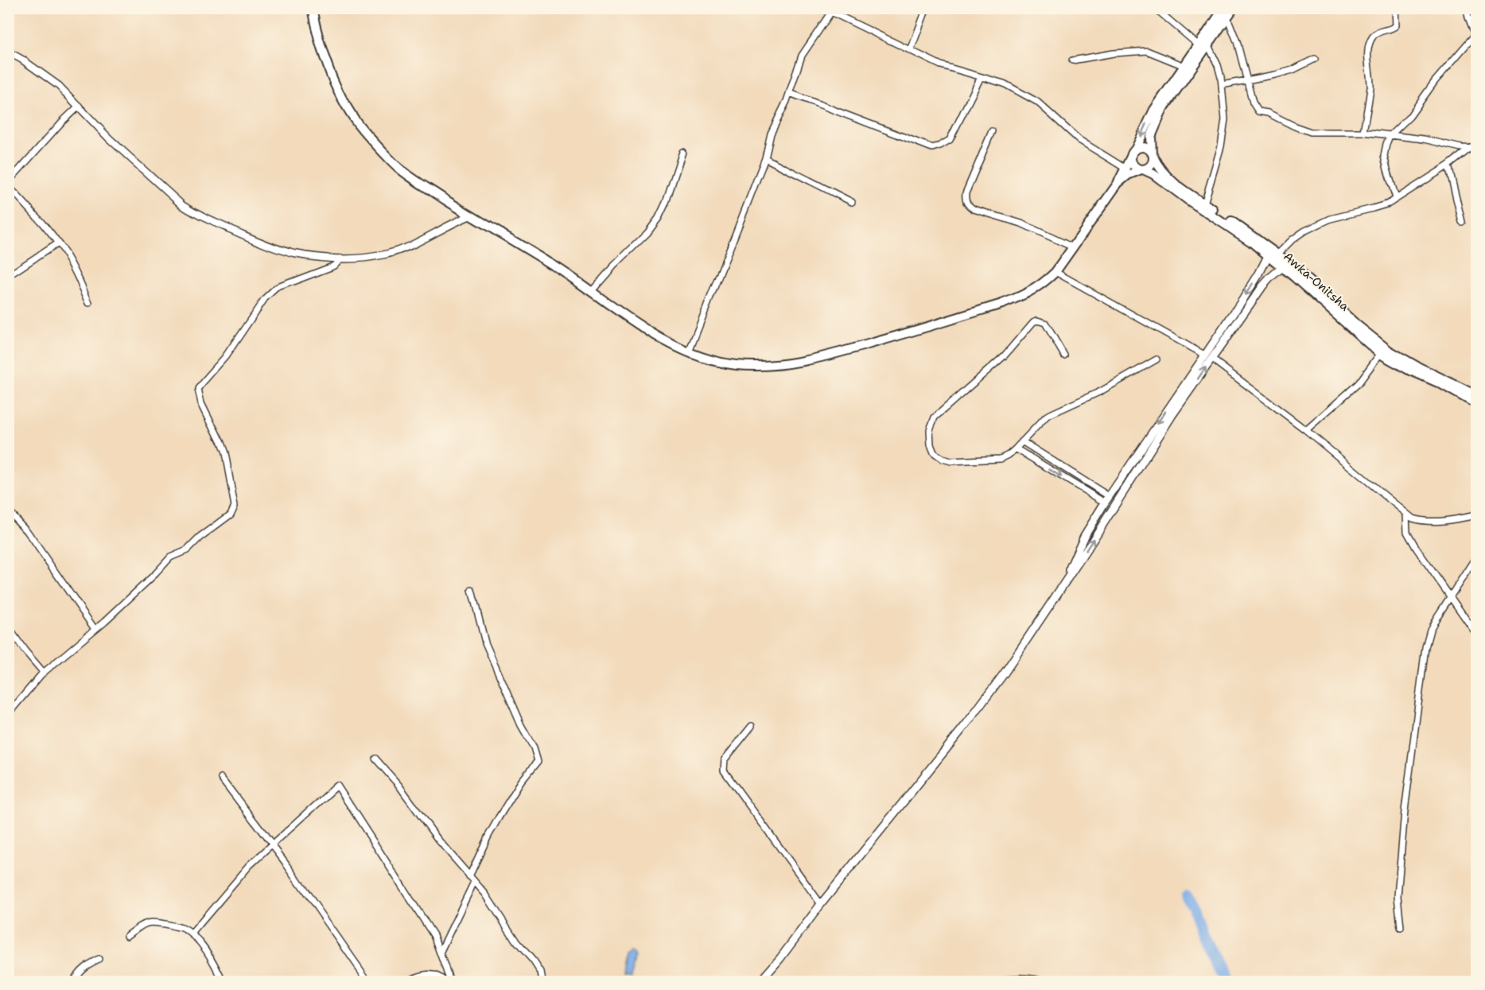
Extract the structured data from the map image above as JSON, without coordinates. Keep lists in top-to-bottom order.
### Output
{
  "streets": {
    "main road": ["Awka-Onitsha"]
  }
}
